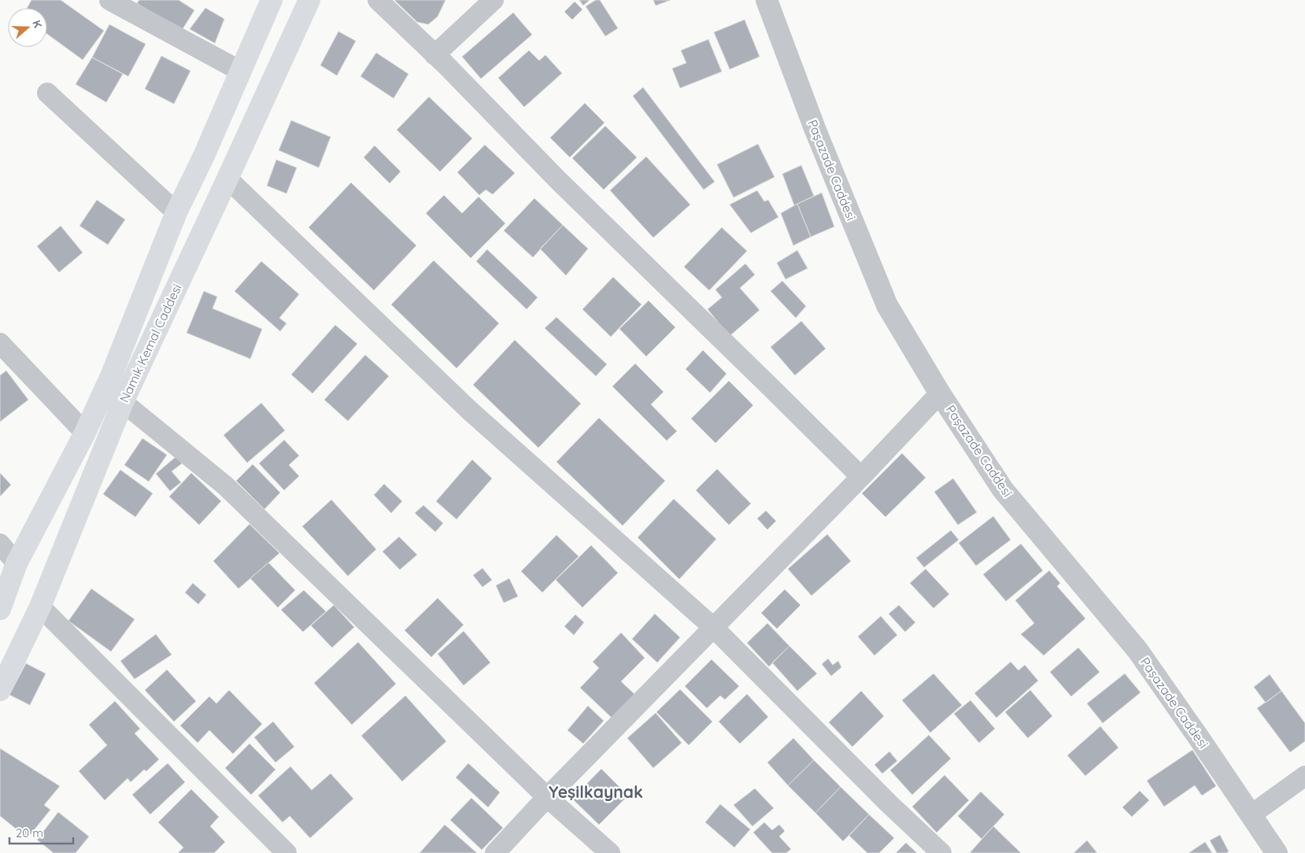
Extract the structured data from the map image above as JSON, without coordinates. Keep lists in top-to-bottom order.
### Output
{
  "streets": {
    "main road": ["Namık Kemal Caddesi"],
    "street": ["Paşazade Caddesi"]
  },
  "districts": ["Yeşilkaynak"],
  "scale_bar": "20 m",
  "north": "right"
}
